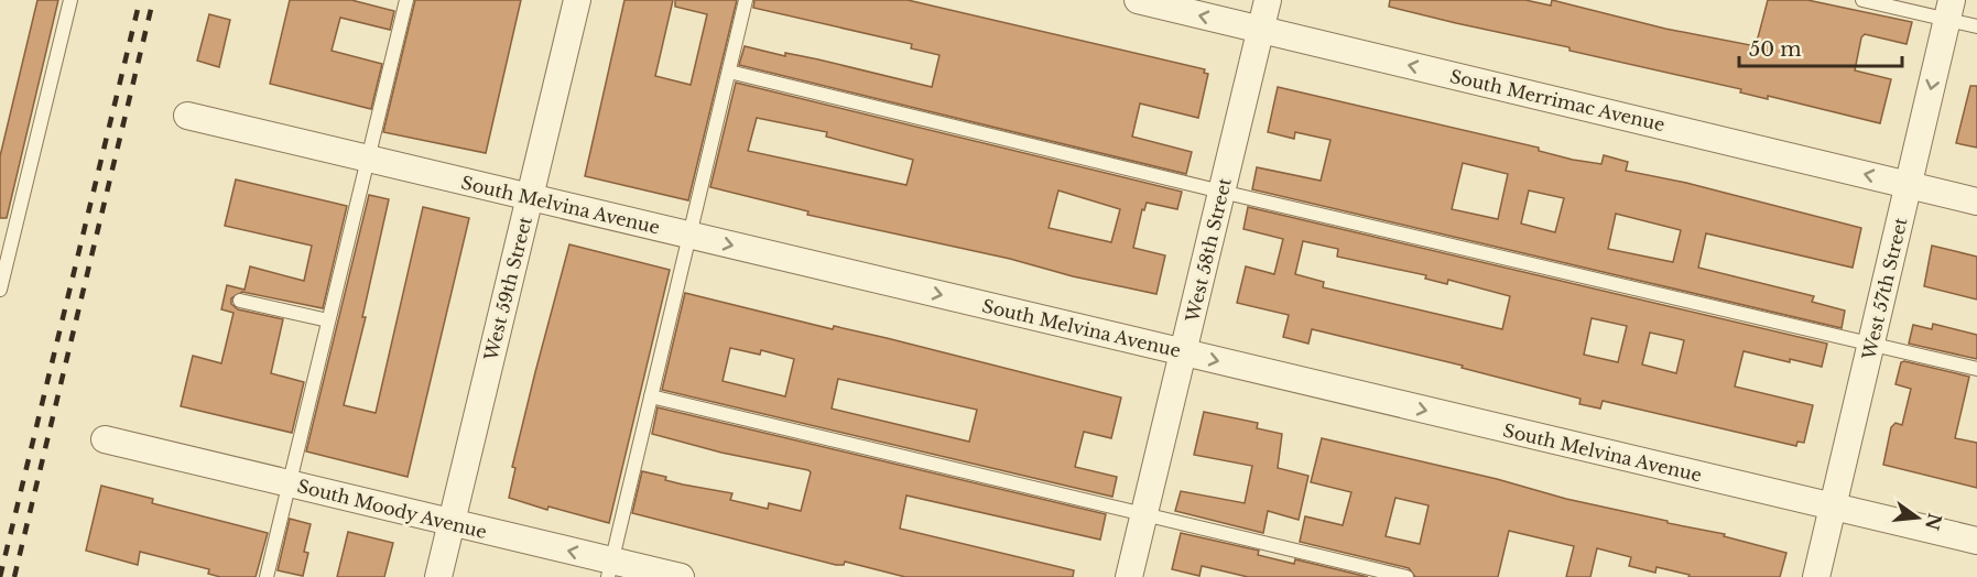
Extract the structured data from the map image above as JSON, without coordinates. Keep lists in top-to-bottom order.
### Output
{
  "streets": {
    "street": [
      "South Merrimac Avenue",
      "South Melvina Avenue",
      "West 58th Street",
      "West 59th Street",
      "West 57th Street",
      "South Moody Avenue"
    ]
  },
  "crossings": [
    ["South Merrimac Avenue", "West 58th Street"],
    ["South Merrimac Avenue", "West 57th Street"],
    ["South Melvina Avenue", "West 58th Street"],
    ["South Melvina Avenue", "West 59th Street"],
    ["South Melvina Avenue", "West 57th Street"],
    ["West 59th Street", "South Moody Avenue"]
  ],
  "one_way": ["South Merrimac Avenue", "South Melvina Avenue"],
  "scale_bar": "50 m",
  "north": "right"
}
